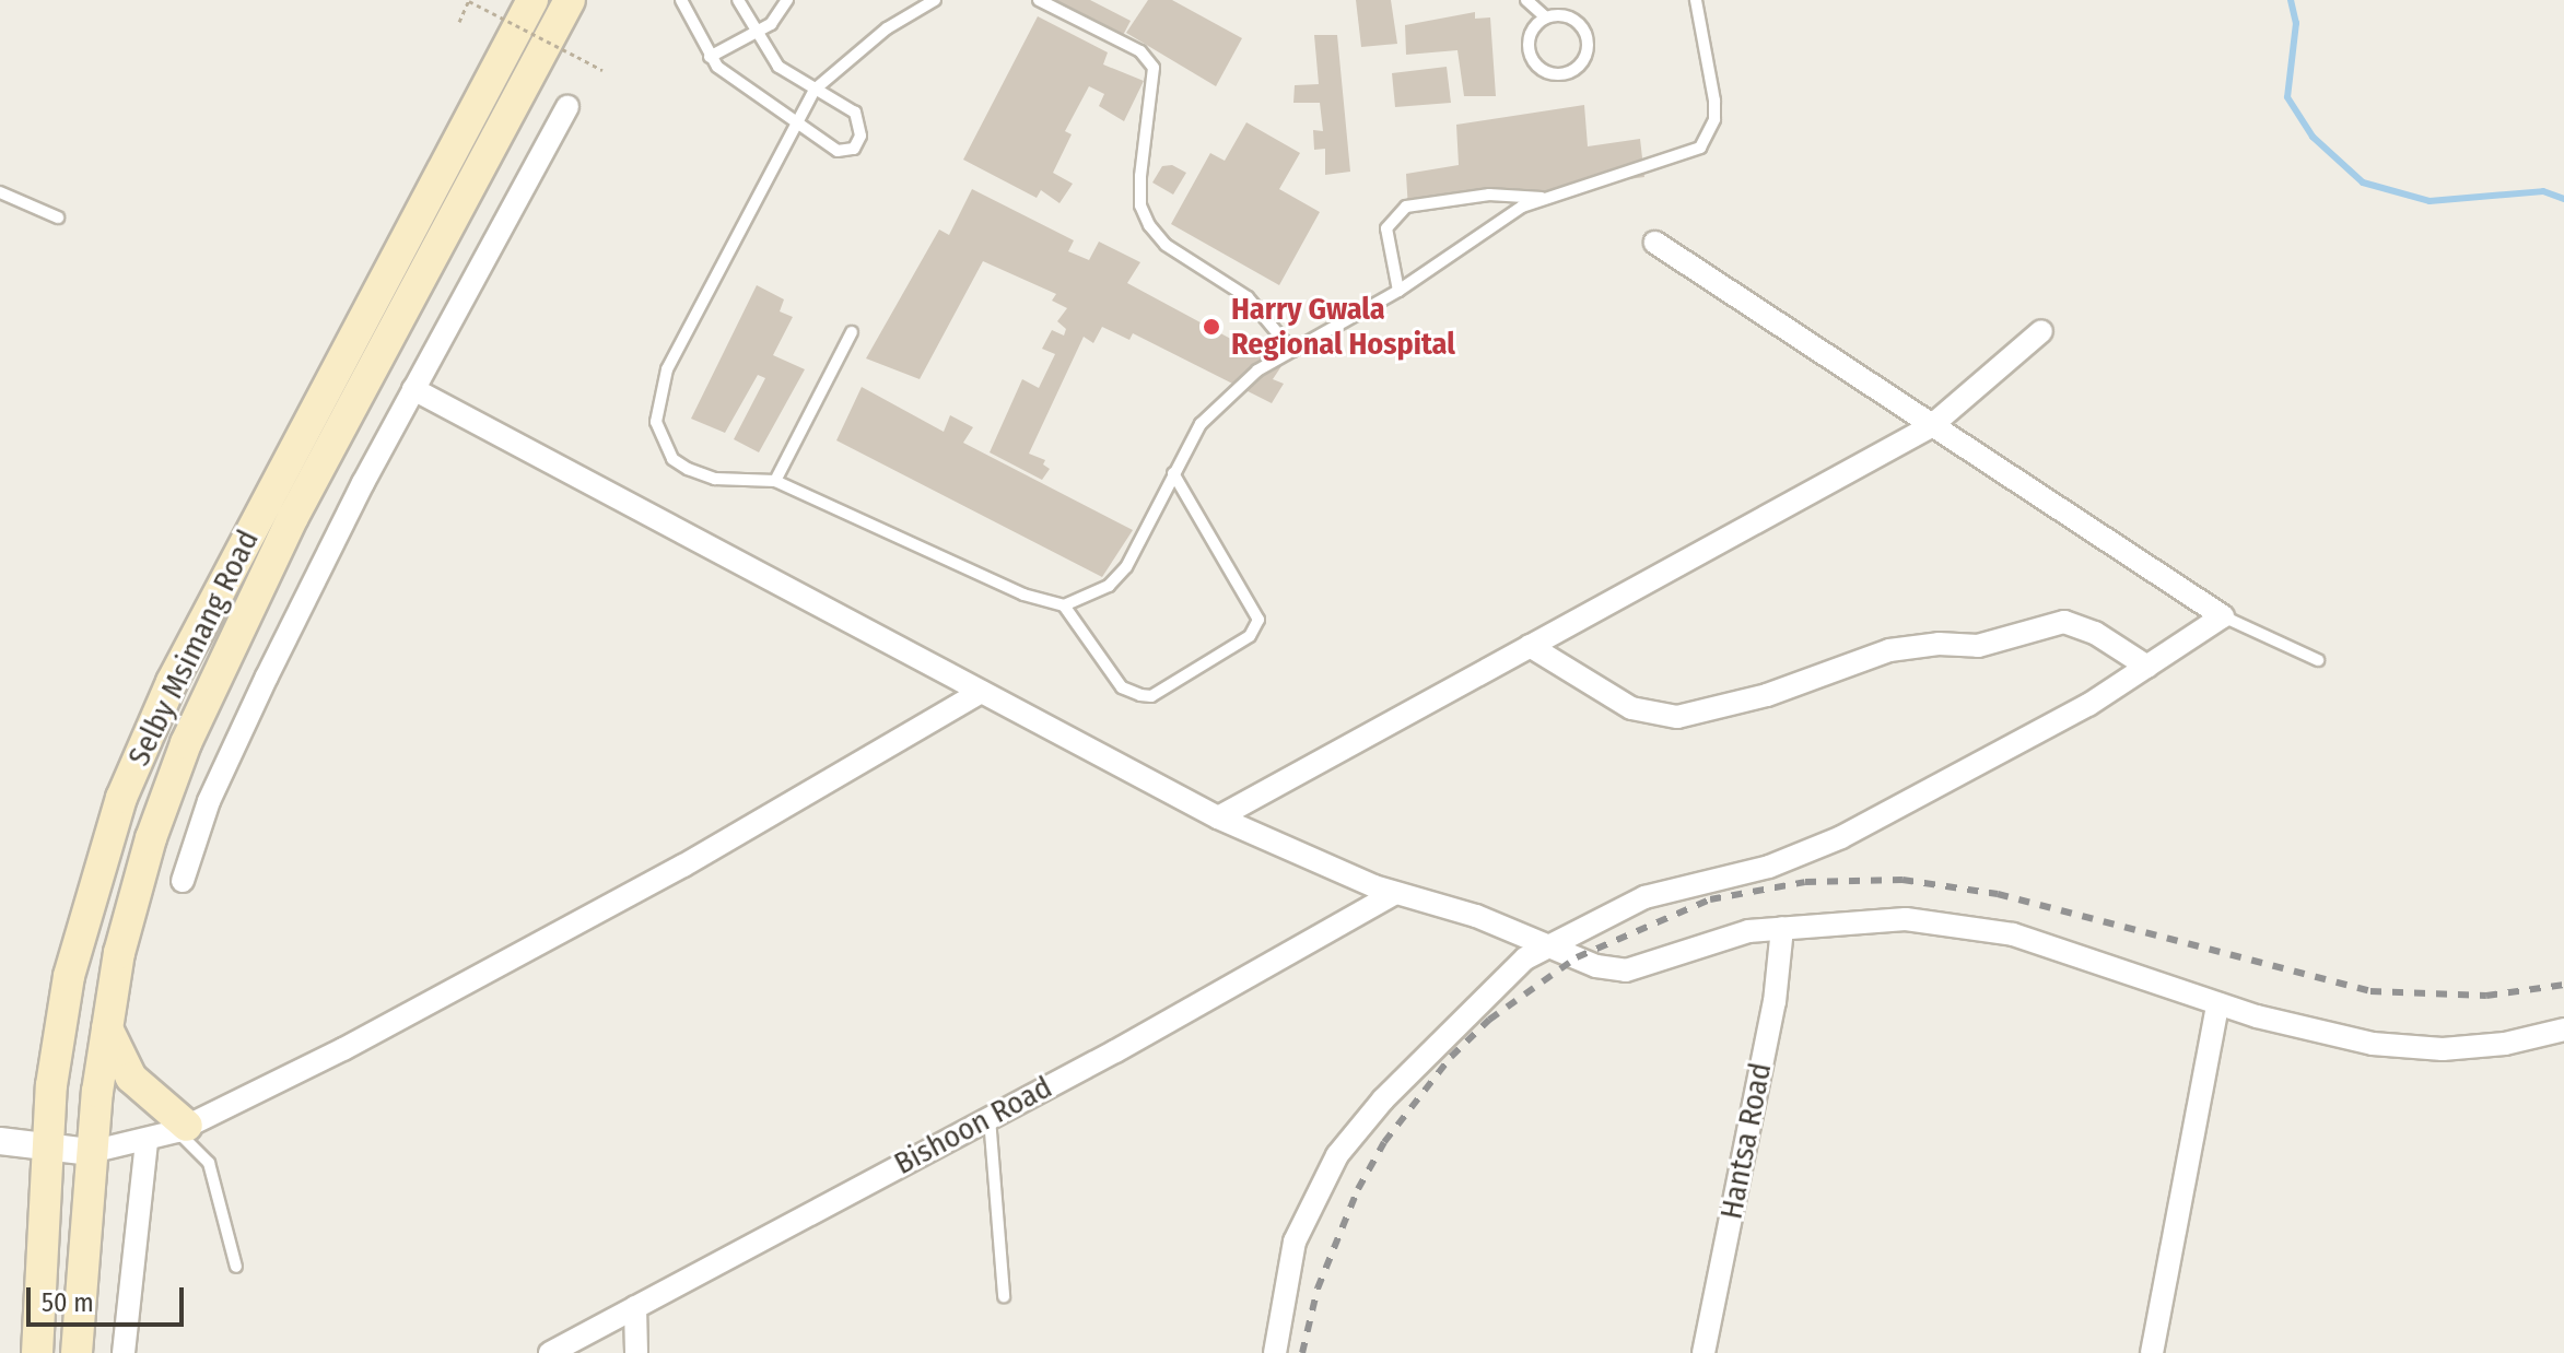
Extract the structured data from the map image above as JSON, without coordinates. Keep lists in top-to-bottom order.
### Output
{
  "streets": {
    "main road": ["Selby Msimang Road"],
    "street": ["Bishoon Road", "Hantsa Road"]
  },
  "places": ["Harry Gwala Regional Hospital"],
  "scale_bar": "50 m"
}
